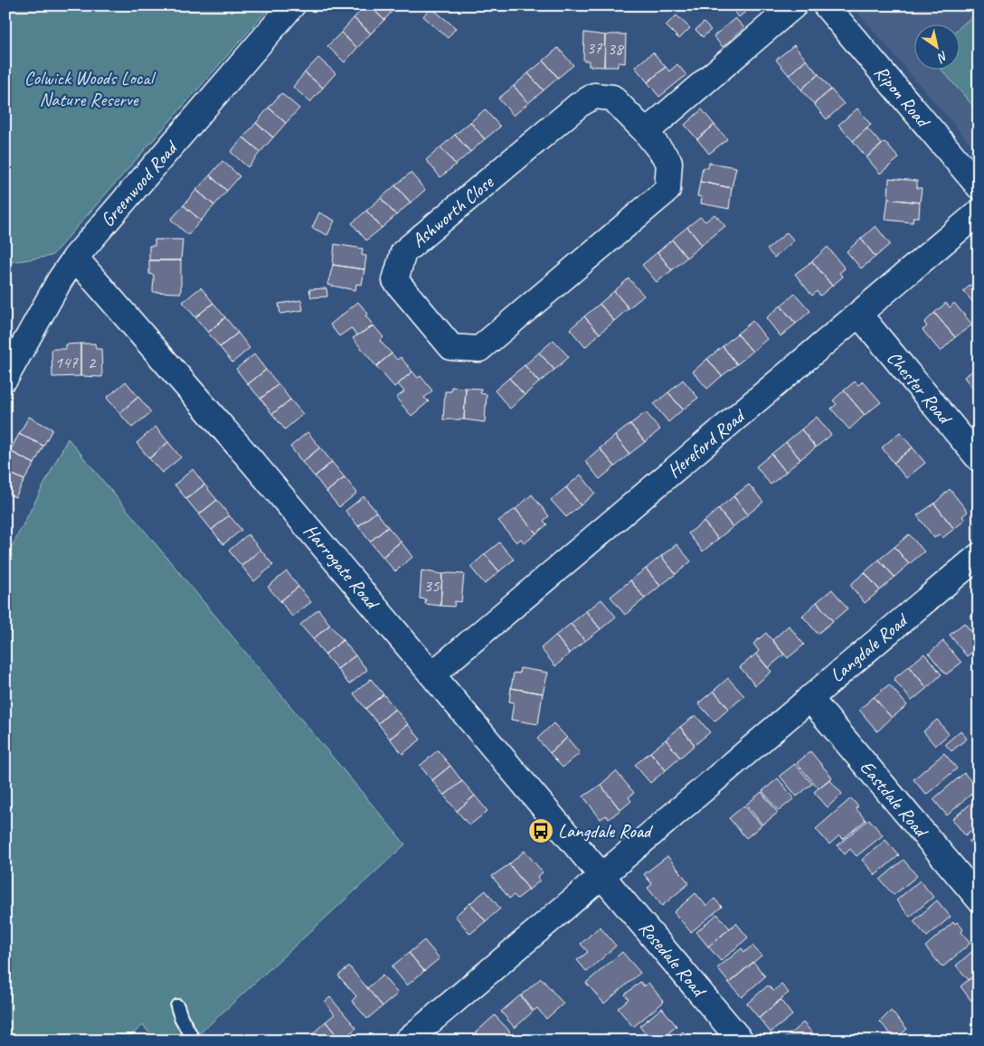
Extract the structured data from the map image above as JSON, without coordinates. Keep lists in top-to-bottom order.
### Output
{
  "streets": {
    "street": [
      "Ripon Road",
      "Greenwood Road",
      "Ashworth Close",
      "Chester Road",
      "Hereford Road",
      "Harrogate Road",
      "Langdale Road",
      "Eastdale Road",
      "Rosedale Road"
    ]
  },
  "crossings": [
    ["Greenwood Road", "Harrogate Road"],
    ["Chester Road", "Hereford Road"],
    ["Hereford Road", "Harrogate Road"],
    ["Harrogate Road", "Langdale Road"],
    ["Harrogate Road", "Rosedale Road"],
    ["Langdale Road", "Eastdale Road"],
    ["Langdale Road", "Rosedale Road"]
  ],
  "parks": ["Colwick Woods Local Nature Reserve"],
  "places": {
    "bus stop": ["Langdale Road"]
  },
  "house_numbers": [
    "37",
    "38",
    "147",
    "2",
    "35"
  ],
  "north": "bottom right"
}
